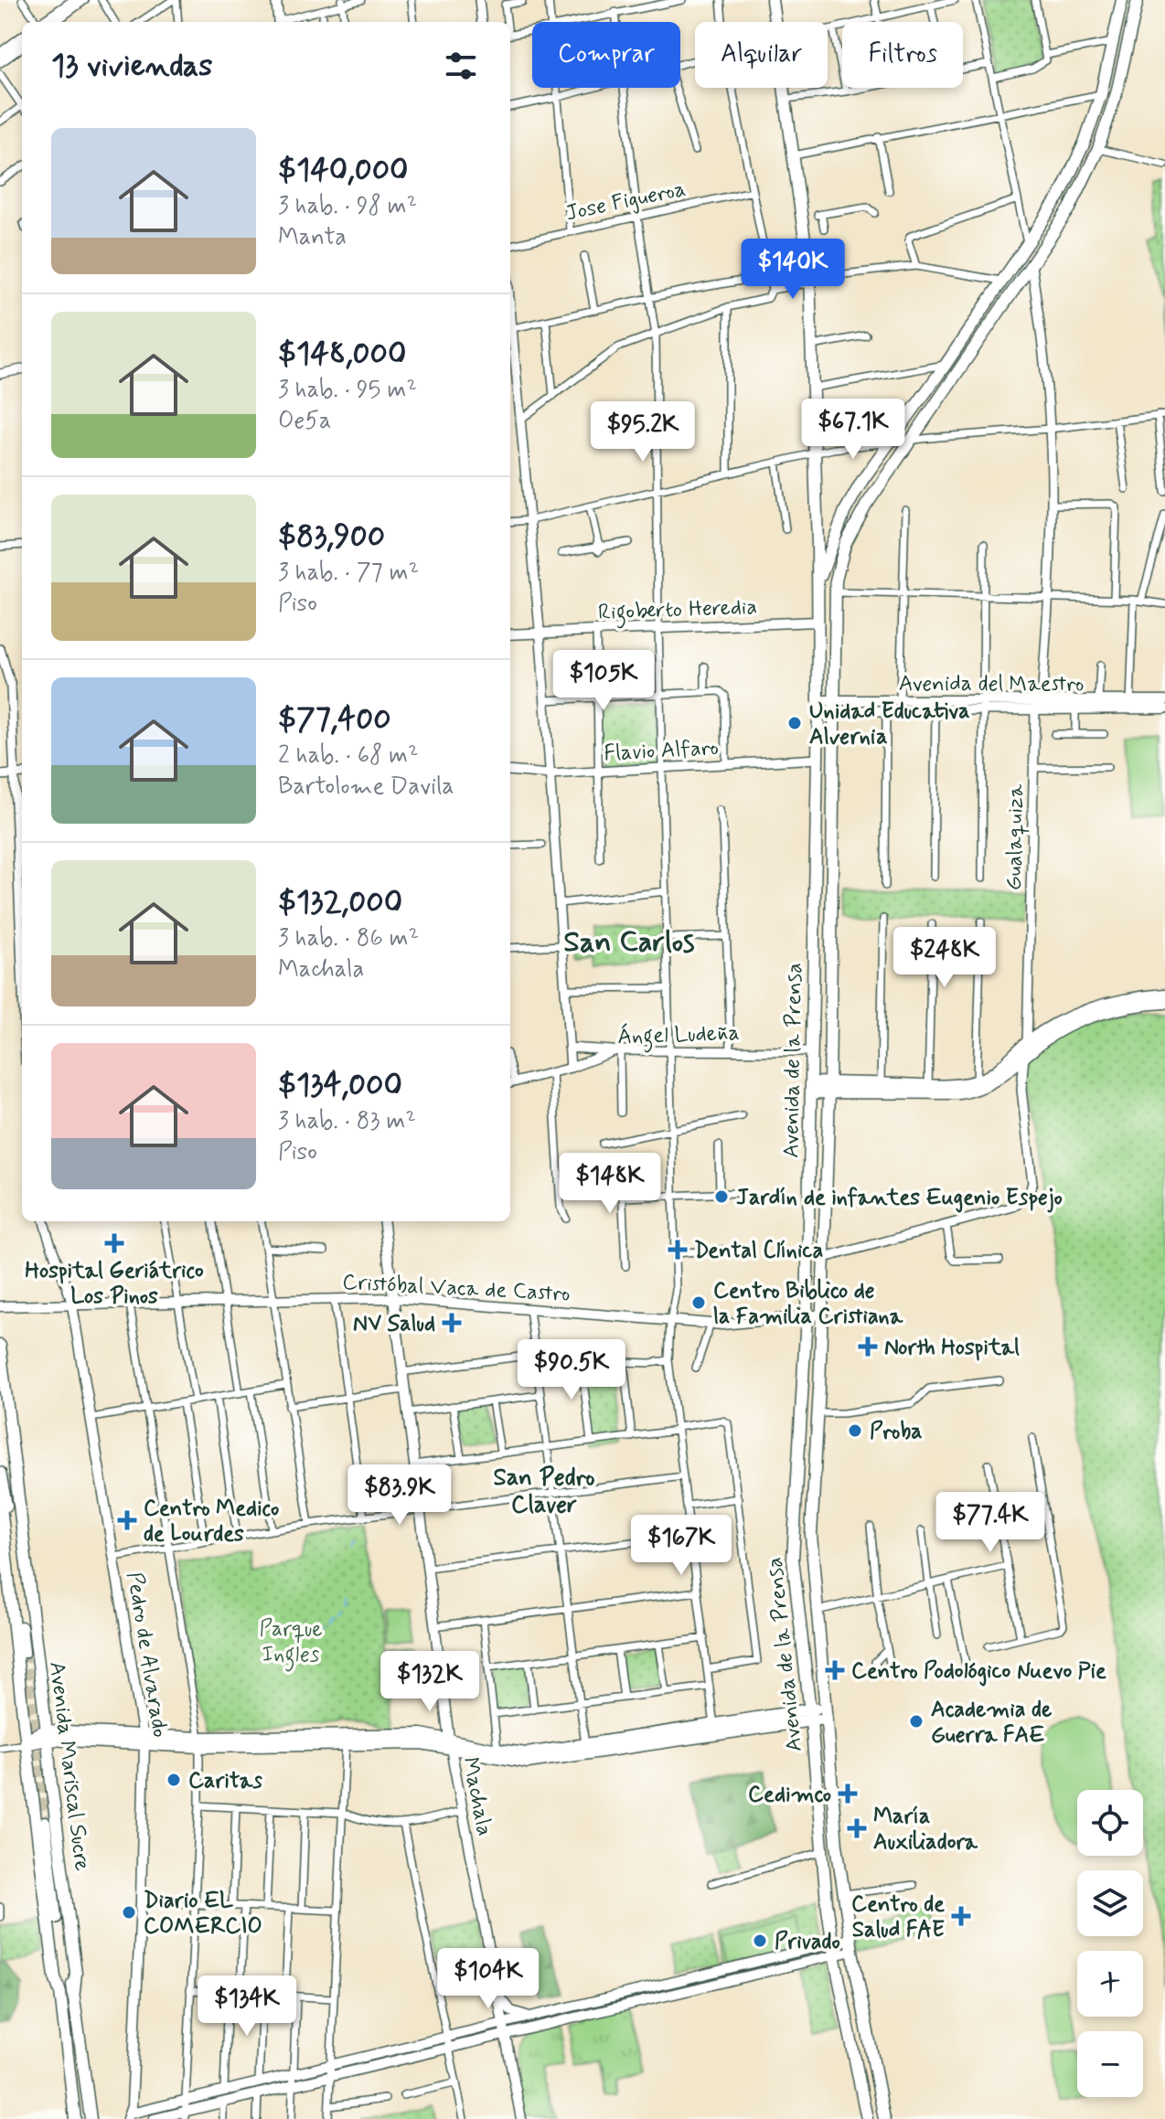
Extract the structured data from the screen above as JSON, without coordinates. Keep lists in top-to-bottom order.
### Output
{
  "streets": {
    "main road": [
      "Rigoberto Heredia",
      "Avenida del Maestro",
      "Avenida de la Prensa",
      "Cristóbal Vaca de Castro",
      "Pedro de Alvarado",
      "Avenida Mariscal Sucre",
      "Machala"
    ],
    "street": [
      "Jose Figueroa",
      "Flavio Alfaro",
      "Gualaquiza",
      "Ángel Ludeña"
    ]
  },
  "crossings": [
    ["Rigoberto Heredia", "Avenida de la Prensa"],
    ["Avenida del Maestro", "Gualaquiza"],
    ["Avenida del Maestro", "Avenida de la Prensa"],
    ["Flavio Alfaro", "Avenida de la Prensa"],
    ["Gualaquiza", "Avenida de la Prensa"],
    ["Ángel Ludeña", "Avenida de la Prensa"],
    ["Avenida de la Prensa", "Cristóbal Vaca de Castro"],
    ["Cristóbal Vaca de Castro", "Pedro de Alvarado"],
    ["Cristóbal Vaca de Castro", "Machala"]
  ],
  "districts": ["San Carlos", "San Pedro Claver"],
  "parks": ["Parque Ingles"],
  "places": {
    "other": [
      "Unidad Educativa Alvernia",
      "Jardín de infantes Eugenio Espejo",
      "Centro Biblico de la Familia Cristiana",
      "Proba",
      "Academia de Guerra FAE",
      "Caritas",
      "Diario EL COMERCIO",
      "Privado"
    ],
    "health": [
      "Hospital Geriátrico Los Pinos",
      "Dental Clínica",
      "NV Salud",
      "North Hospital",
      "Centro Medico de Lourdes",
      "Centro Podológico Nuevo Pie",
      "Cedimco",
      "María Auxiliadora",
      "Centro de Salud FAE"
    ]
  },
  "page": {
    "chip": ["Comprar", "Alquilar", "Filtros"],
    "heading": "13 viviendas",
    "list": [
      {
        "name": "$140,000",
        "note": "3 hab. · 98 m² · Manta"
      },
      {
        "name": "$148,000",
        "note": "3 hab. · 95 m² · Oe5a"
      },
      {
        "name": "$83,900",
        "note": "3 hab. · 77 m² · Piso"
      },
      {
        "name": "$77,400",
        "note": "2 hab. · 68 m² · Bartolome Davila"
      },
      {
        "name": "$132,000",
        "note": "3 hab. · 86 m² · Machala"
      },
      {
        "name": "$134,000",
        "note": "3 hab. · 83 m² · Piso"
      }
    ],
    "price": [
      "$140K",
      "$67.1K",
      "$95.2K",
      "$105K",
      "$248K",
      "$148K",
      "$90.5K",
      "$83.9K",
      "$77.4K",
      "$167K",
      "$132K",
      "$104K",
      "$134K"
    ],
    "map_buttons": ["+", "−"]
  }
}
